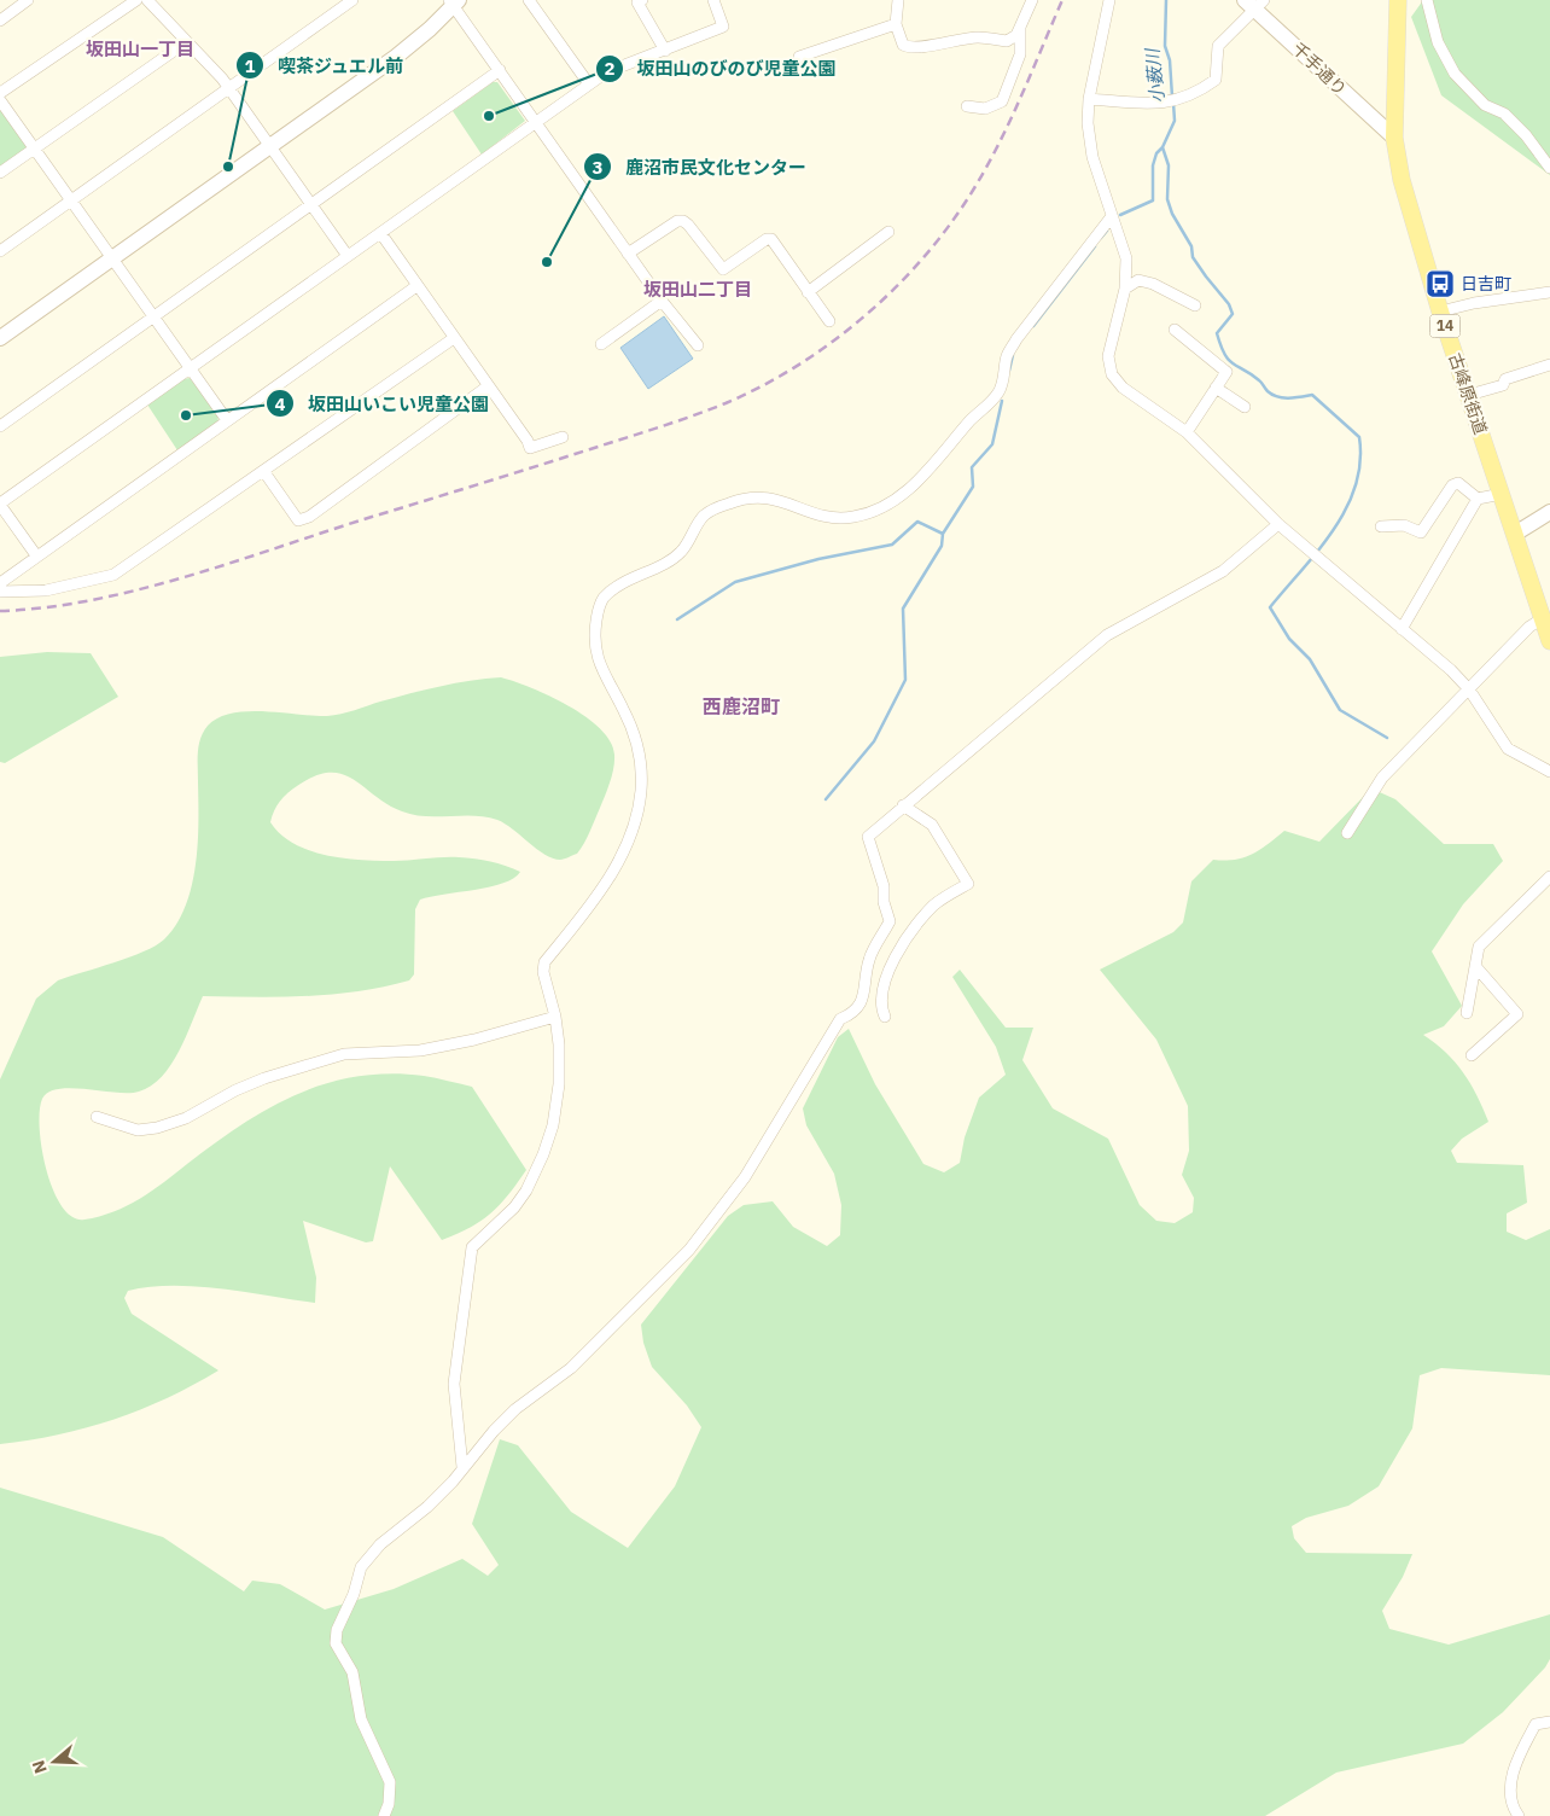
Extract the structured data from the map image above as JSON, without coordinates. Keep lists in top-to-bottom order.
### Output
{
  "streets": {
    "main road": ["14", "古峰原街道"],
    "street": ["千手通り"]
  },
  "crossings": [
    ["千手通り", "古峰原街道"]
  ],
  "districts": ["坂田山一丁目", "坂田山二丁目", "西鹿沼町"],
  "water": ["小薮川"],
  "places": {
    "other": [
      "坂田山のびのび児童公園",
      "喫茶ジュエル前",
      "鹿沼市民文化センター",
      "坂田山いこい児童公園"
    ],
    "bus stop": ["日吉町"]
  },
  "north": "left"
}
